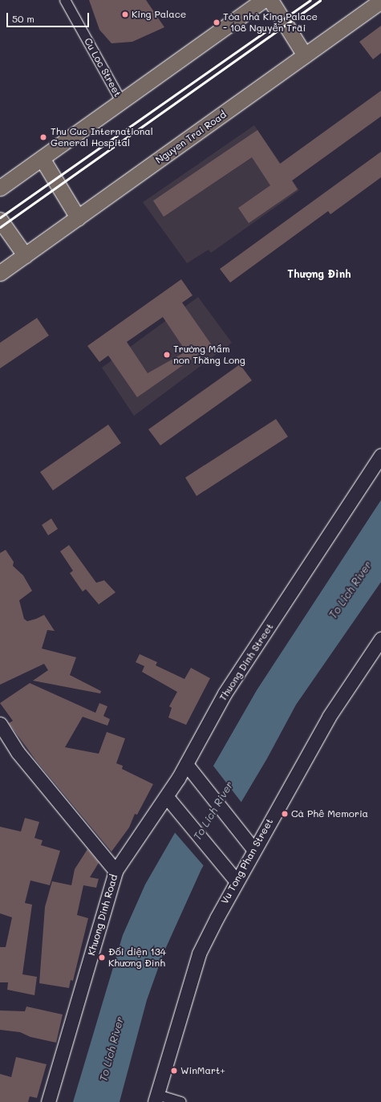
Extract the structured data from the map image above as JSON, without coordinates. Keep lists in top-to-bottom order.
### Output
{
  "streets": {
    "main road": [
      "Nguyen Trai Road",
      "Thuong Dinh Street",
      "Vu Tong Phan Street",
      "Khuong Dinh Road"
    ],
    "street": ["Cu Loc Street"]
  },
  "crossings": [
    ["Thuong Dinh Street", "Khuong Dinh Road"]
  ],
  "districts": ["Thượng Đình"],
  "water": ["To Lich River"],
  "places": [
    "King Palace",
    "Tòa nhà King Palace - 108 Nguyễn Trãi",
    "Thu Cuc International General Hospital",
    "Trường Mầm non Thăng Long",
    "Cà Phê Memoria",
    "Đối diện 134 Khương Đình",
    "WinMart+"
  ],
  "scale_bar": "50 m"
}
